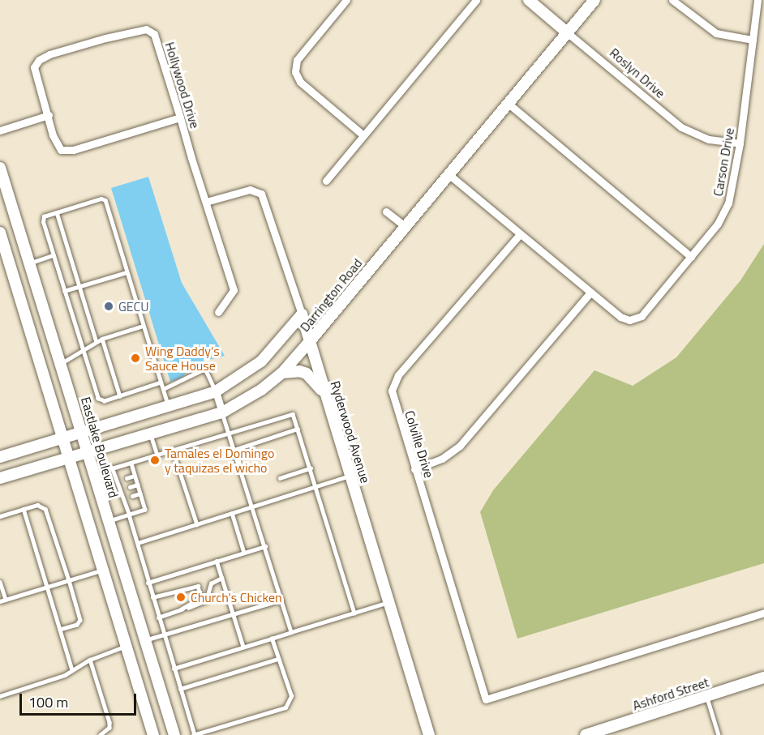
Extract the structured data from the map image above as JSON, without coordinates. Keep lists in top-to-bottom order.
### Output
{
  "streets": {
    "main road": [
      "Roslyn Drive",
      "Darrington Road",
      "Ryderwood Avenue",
      "Eastlake Boulevard",
      "Ashford Street"
    ],
    "street": ["Hollywood Drive", "Carson Drive", "Colville Drive"]
  },
  "crossings": [
    ["Roslyn Drive", "Carson Drive"],
    ["Roslyn Drive", "Darrington Road"],
    ["Hollywood Drive", "Ryderwood Avenue"],
    ["Darrington Road", "Ryderwood Avenue"],
    ["Darrington Road", "Eastlake Boulevard"]
  ],
  "places": [
    "GECU",
    "Wing Daddy's Sauce House",
    "Tamales el Domingo y taquizas el wicho",
    "Church's Chicken"
  ],
  "scale_bar": "100 m"
}
